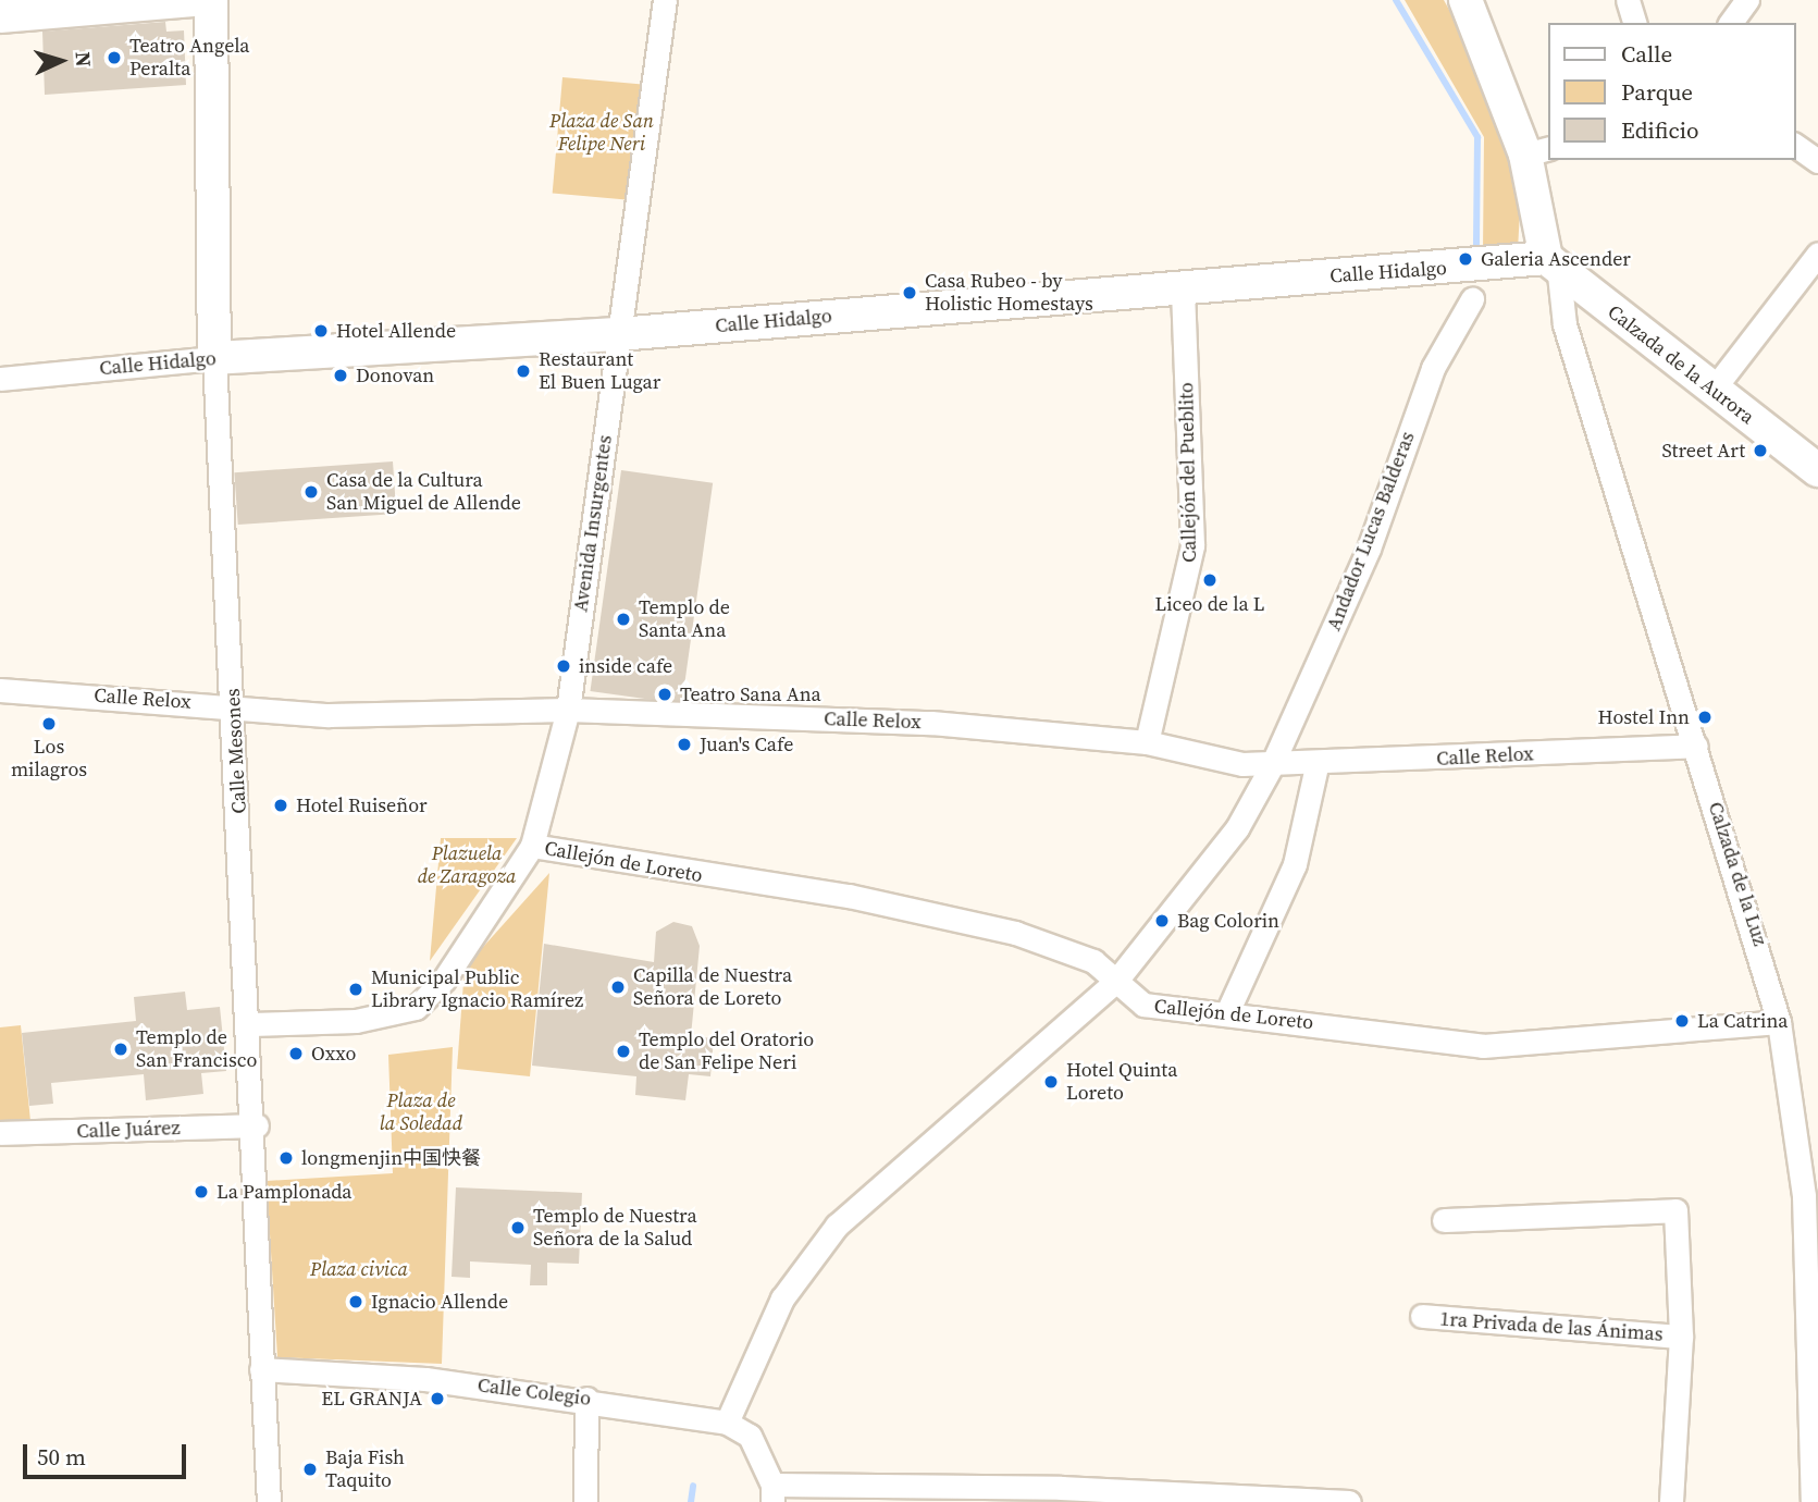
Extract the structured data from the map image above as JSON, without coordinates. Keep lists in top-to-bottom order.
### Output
{
  "streets": {
    "main road": [
      "Calle Hidalgo",
      "Calzada de la Aurora",
      "Calle Mesones",
      "Calzada de la Luz"
    ],
    "street": [
      "Callejón del Pueblito",
      "Avenida Insurgentes",
      "Andador Lucas Balderas",
      "Calle Relox",
      "Callejón de Loreto",
      "Calle Juárez",
      "1ra Privada de las Ánimas",
      "Calle Colegio"
    ]
  },
  "crossings": [
    ["Calle Hidalgo", "Calzada de la Aurora"],
    ["Calle Hidalgo", "Callejón del Pueblito"],
    ["Calle Hidalgo", "Avenida Insurgentes"],
    ["Calle Hidalgo", "Calle Mesones"],
    ["Calle Hidalgo", "Calzada de la Luz"],
    ["Calzada de la Aurora", "Calzada de la Luz"],
    ["Callejón del Pueblito", "Calle Relox"],
    ["Avenida Insurgentes", "Calle Relox"],
    ["Avenida Insurgentes", "Calle Mesones"],
    ["Avenida Insurgentes", "Callejón de Loreto"],
    ["Andador Lucas Balderas", "Calle Relox"],
    ["Andador Lucas Balderas", "Callejón de Loreto"],
    ["Andador Lucas Balderas", "Calle Colegio"],
    ["Calle Relox", "Calle Mesones"],
    ["Calle Relox", "Calzada de la Luz"],
    ["Calle Mesones", "Calle Juárez"],
    ["Calle Mesones", "Calle Colegio"],
    ["Callejón de Loreto", "Calzada de la Luz"]
  ],
  "parks": [
    "Plaza de San Felipe Neri",
    "Plazuela de Zaragoza",
    "Plaza de la Soledad",
    "Plaza civica"
  ],
  "places": [
    "Teatro Angela Peralta",
    "Galeria Ascender",
    "Casa Rubeo - by Holistic Homestays",
    "Hotel Allende",
    "Restaurant El Buen Lugar",
    "Donovan",
    "Street Art",
    "Casa de la Cultura San Miguel de Allende",
    "Liceo de la L",
    "Templo de Santa Ana",
    "inside cafe",
    "Teatro Sana Ana",
    "Hostel Inn",
    "Los milagros",
    "Juan's Cafe",
    "Hotel Ruiseñor",
    "Bag Colorin",
    "Capilla de Nuestra Señora de Loreto",
    "Municipal Public Library Ignacio Ramírez",
    "La Catrina",
    "Templo de San Francisco",
    "Templo del Oratorio de San Felipe Neri",
    "Oxxo",
    "Hotel Quinta Loreto",
    "longmenjin中国快餐",
    "La Pamplonada",
    "Templo de Nuestra Señora de la Salud",
    "Ignacio Allende",
    "EL GRANJA",
    "Baja Fish Taquito"
  ],
  "legend": ["Calle", "Parque", "Edificio"],
  "scale_bar": "50 m",
  "north": "right"
}
